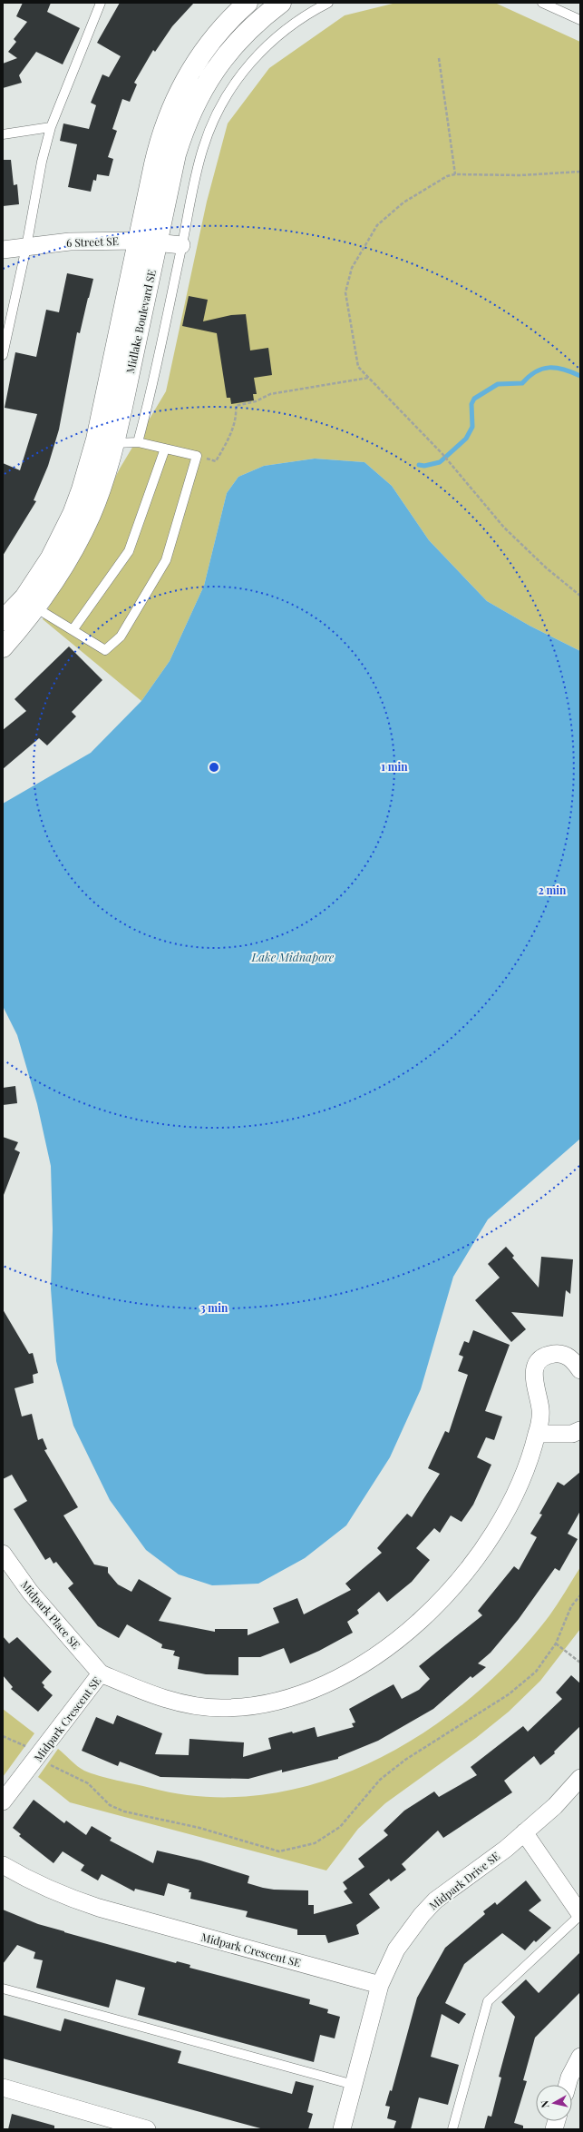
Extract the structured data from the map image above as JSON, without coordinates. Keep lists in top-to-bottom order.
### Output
{
  "streets": {
    "street": [
      "6 Street SE",
      "Midlake Boulevard SE",
      "Midpark Place SE",
      "Midpark Crescent SE",
      "Midpark Drive SE"
    ]
  },
  "crossings": [
    ["6 Street SE", "Midlake Boulevard SE"],
    ["Midpark Place SE", "Midpark Crescent SE"],
    ["Midpark Crescent SE", "Midpark Drive SE"]
  ],
  "water": ["Lake Midnapore"],
  "north": "left",
  "rings": ["1 min", "2 min", "3 min"]
}
